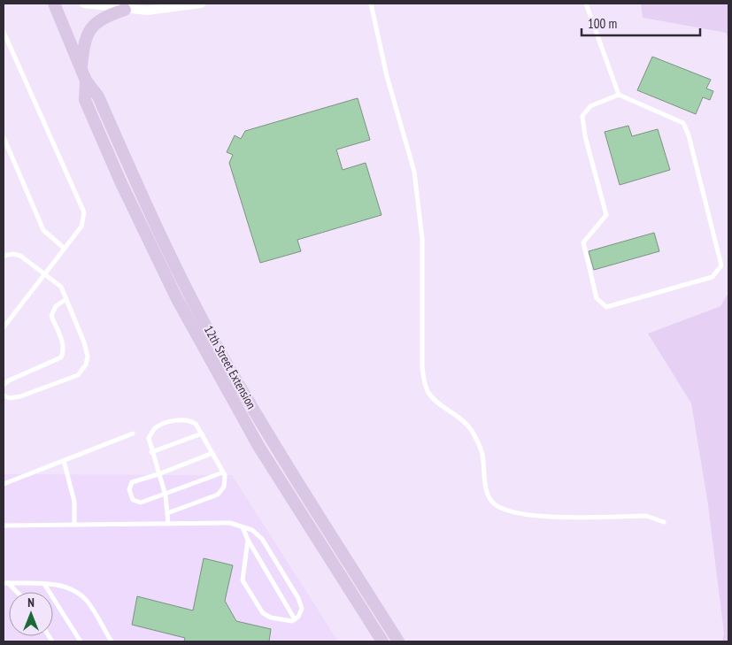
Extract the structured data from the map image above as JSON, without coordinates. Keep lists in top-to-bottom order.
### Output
{
  "streets": {
    "main road": ["12th Street Extension"]
  },
  "scale_bar": "100 m",
  "north": "top"
}
